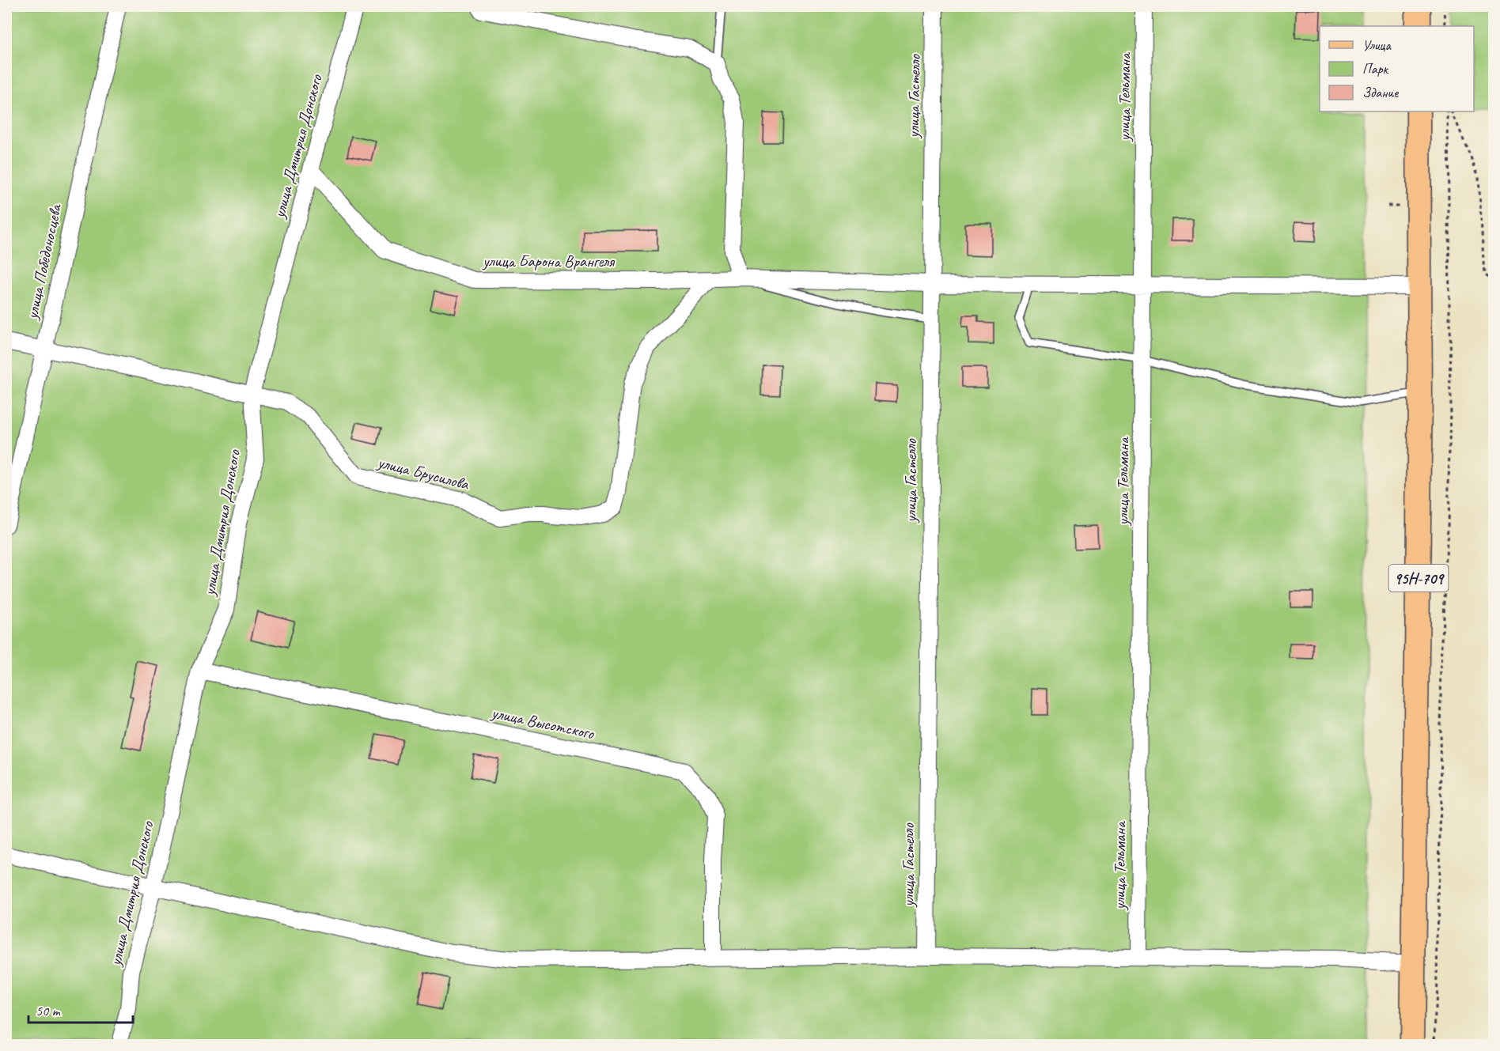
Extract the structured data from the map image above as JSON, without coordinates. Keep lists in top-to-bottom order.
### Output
{
  "streets": {
    "main road": ["95Н-709"],
    "street": [
      "улица Гастелло",
      "улица Тельмана",
      "улица Дмитрия Донского",
      "улица Барона Врангеля",
      "улица Победоносцева",
      "улица Брусилова",
      "улица Высотского"
    ]
  },
  "crossings": [
    ["улица Гастелло", "улица Барона Врангеля"],
    ["улица Тельмана", "улица Барона Врангеля"],
    ["улица Дмитрия Донского", "улица Барона Врангеля"],
    ["улица Дмитрия Донского", "улица Брусилова"],
    ["улица Дмитрия Донского", "улица Высотского"],
    ["улица Барона Врангеля", "улица Брусилова"],
    ["улица Барона Врангеля", "95Н-709"],
    ["улица Победоносцева", "улица Брусилова"]
  ],
  "legend": ["Улица", "Парк", "Здание"],
  "scale_bar": "50 m"
}
